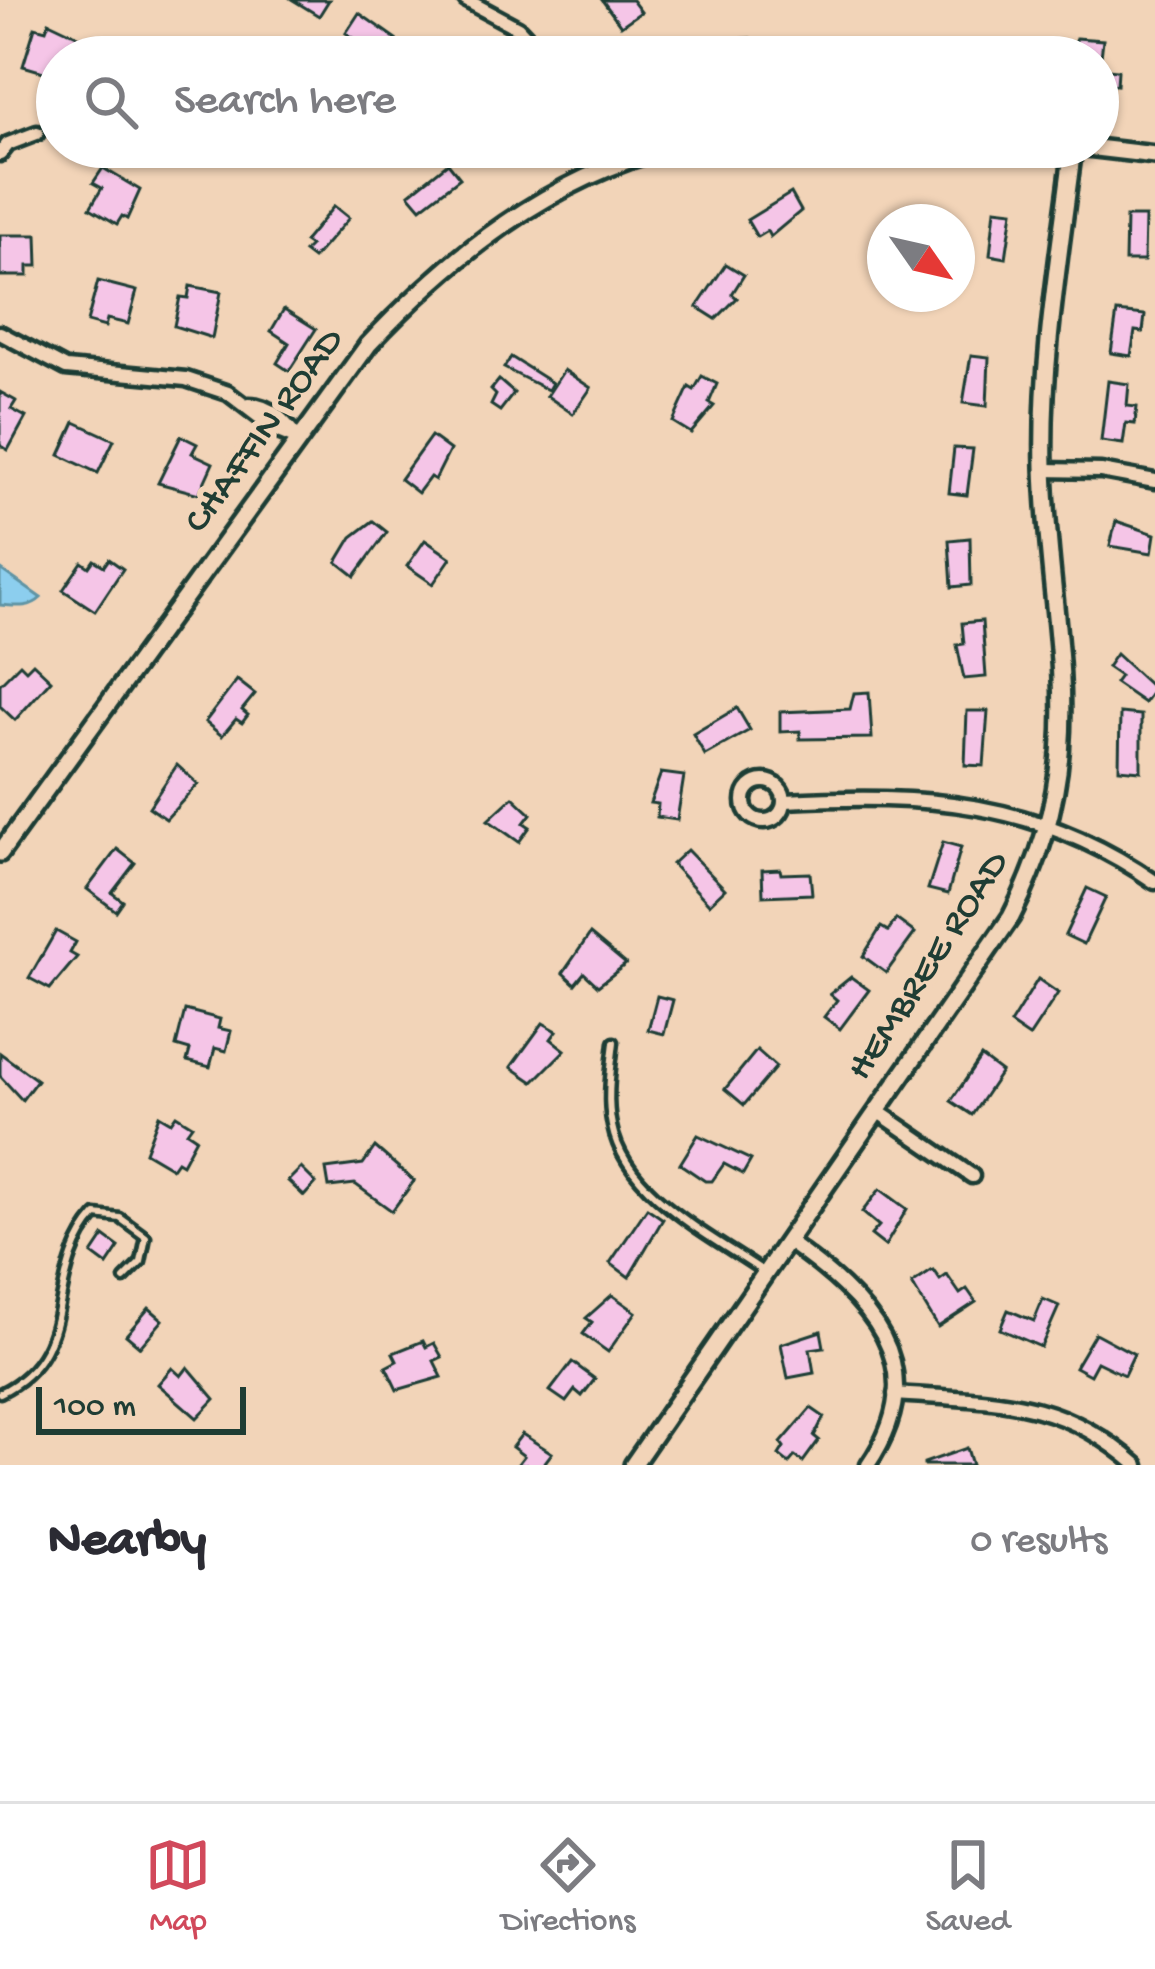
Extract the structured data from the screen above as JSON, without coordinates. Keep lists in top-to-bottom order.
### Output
{
  "streets": {
    "street": ["CHAFFIN ROAD", "HEMBREE ROAD"]
  },
  "scale_bar": "100 m",
  "north": "bottom right",
  "page": {
    "search": "Search here",
    "scale": "100 m",
    "heading": ["Nearby", "0 results"],
    "nav": ["Map", "Directions", "Saved"]
  }
}
